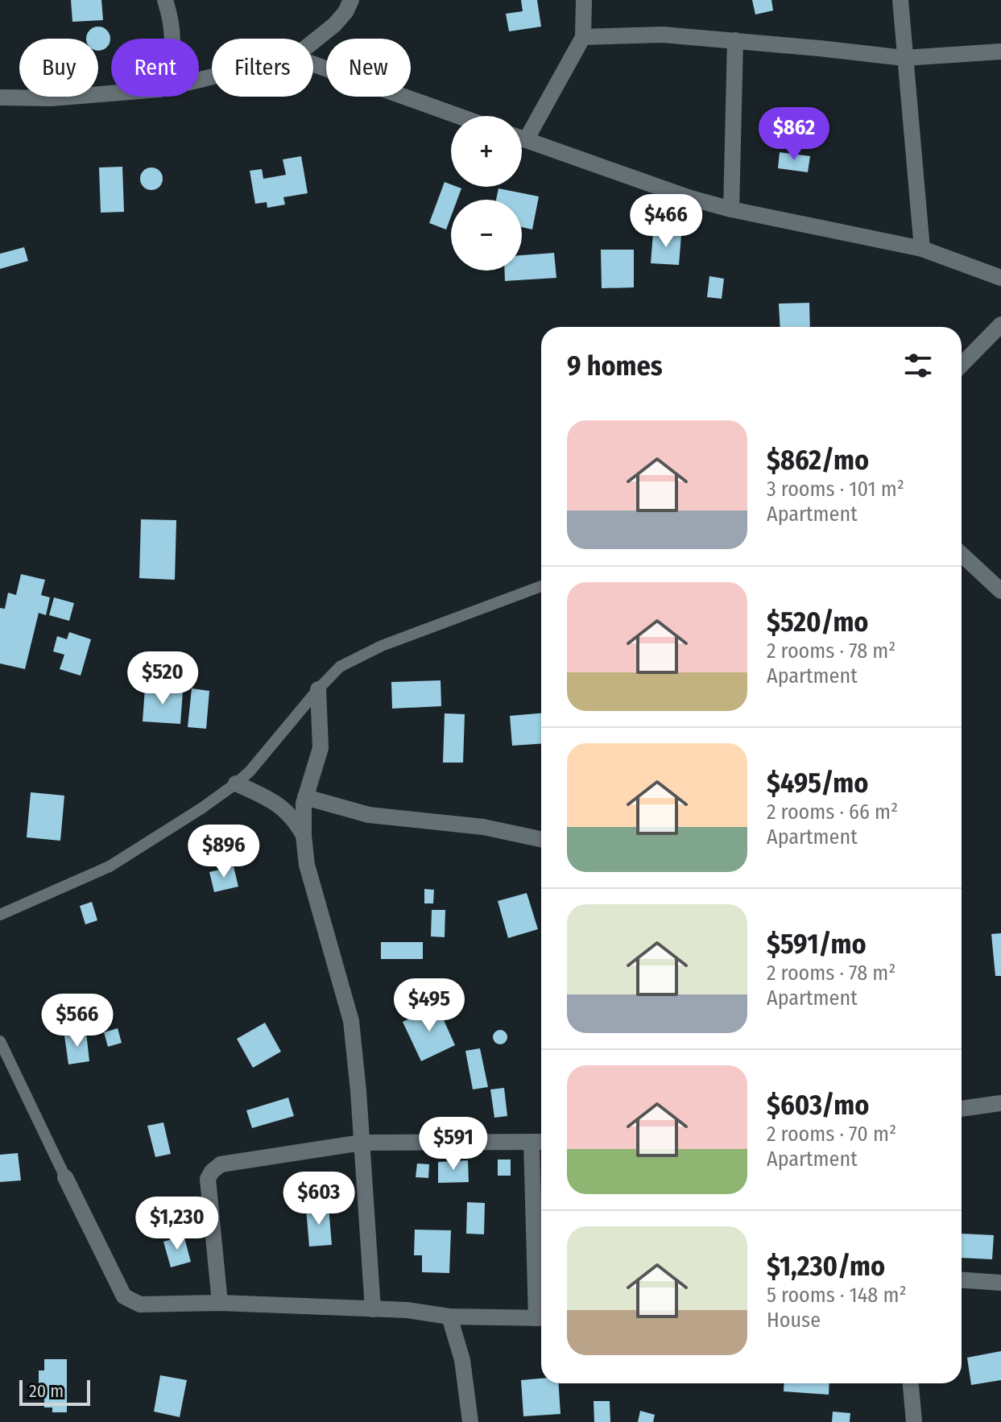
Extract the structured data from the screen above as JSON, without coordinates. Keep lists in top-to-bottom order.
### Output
{
  "scale_bar": "20 m",
  "page": {
    "chip": [
      "Buy",
      "Rent",
      "Filters",
      "New"
    ],
    "price": [
      "$862",
      "$466",
      "$520",
      "$896",
      "$495",
      "$566",
      "$591",
      "$603",
      "$1,230"
    ],
    "map_buttons": ["+", "−"],
    "heading": "9 homes",
    "list": [
      {
        "name": "$862/mo",
        "note": "3 rooms · 101 m² · Apartment"
      },
      {
        "name": "$520/mo",
        "note": "2 rooms · 78 m² · Apartment"
      },
      {
        "name": "$495/mo",
        "note": "2 rooms · 66 m² · Apartment"
      },
      {
        "name": "$591/mo",
        "note": "2 rooms · 78 m² · Apartment"
      },
      {
        "name": "$603/mo",
        "note": "2 rooms · 70 m² · Apartment"
      },
      {
        "name": "$1,230/mo",
        "note": "5 rooms · 148 m² · House"
      }
    ],
    "scale": "20 m"
  }
}
